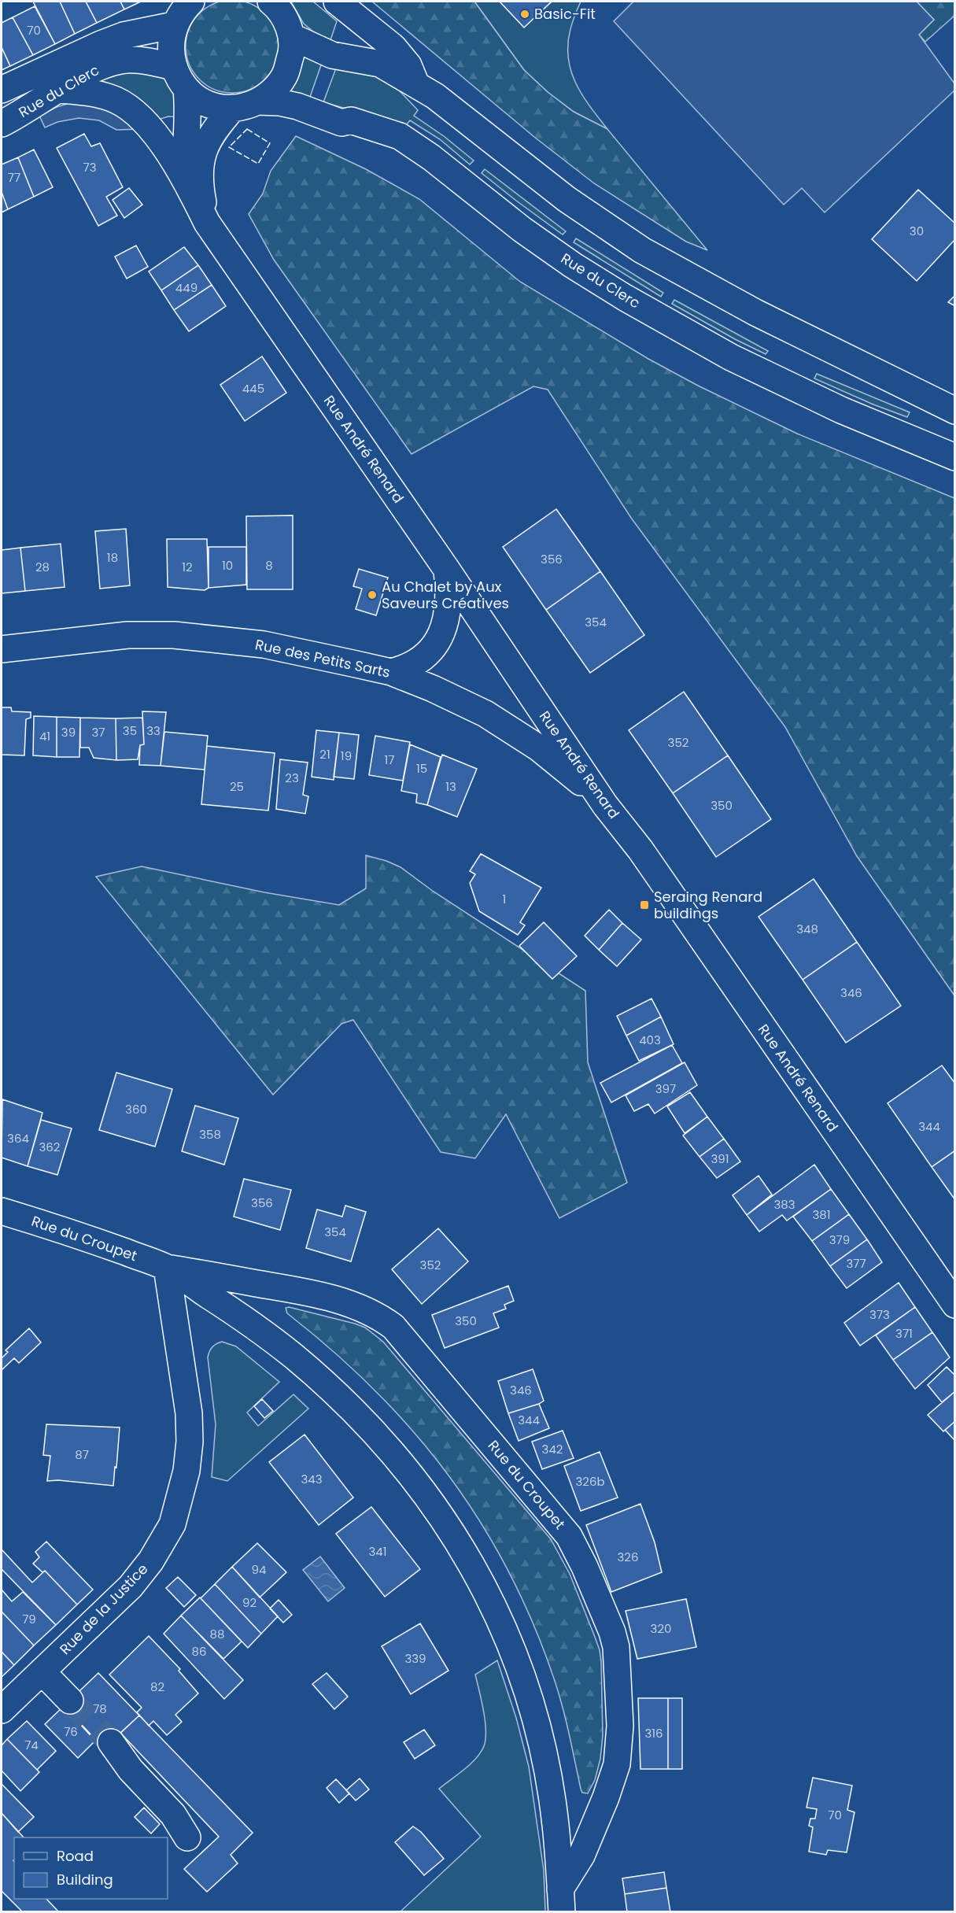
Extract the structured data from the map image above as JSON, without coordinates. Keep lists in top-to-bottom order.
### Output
{
  "streets": {
    "street": [
      "Rue du Clerc",
      "Rue André Renard",
      "Rue des Petits Sarts",
      "Rue du Croupet",
      "Rue de la Justice"
    ]
  },
  "crossings": [
    ["Rue du Clerc", "Rue André Renard"],
    ["Rue André Renard", "Rue des Petits Sarts"],
    ["Rue du Croupet", "Rue de la Justice"]
  ],
  "places": {
    "other": ["Basic-Fit", "Au Chalet by Aux Saveurs Créatives"],
    "transit": ["Seraing Renard buildings"]
  },
  "house_numbers": [
    "70",
    "73",
    "77",
    "30",
    "449",
    "445",
    "18",
    "356",
    "10",
    "8",
    "28",
    "12",
    "354",
    "35",
    "33",
    "39",
    "37",
    "41",
    "352",
    "21",
    "19",
    "17",
    "15",
    "23",
    "25",
    "13",
    "350",
    "1",
    "348",
    "346",
    "403",
    "397",
    "360",
    "344",
    "358",
    "364",
    "362",
    "391",
    "356",
    "383",
    "381",
    "354",
    "379",
    "377",
    "352",
    "373",
    "350",
    "371",
    "346",
    "344",
    "342",
    "87",
    "343",
    "326b",
    "341",
    "326",
    "94",
    "92",
    "79",
    "320",
    "88",
    "86",
    "339",
    "82",
    "78",
    "76",
    "316",
    "74",
    "70"
  ],
  "legend": ["Road", "Building"]
}
